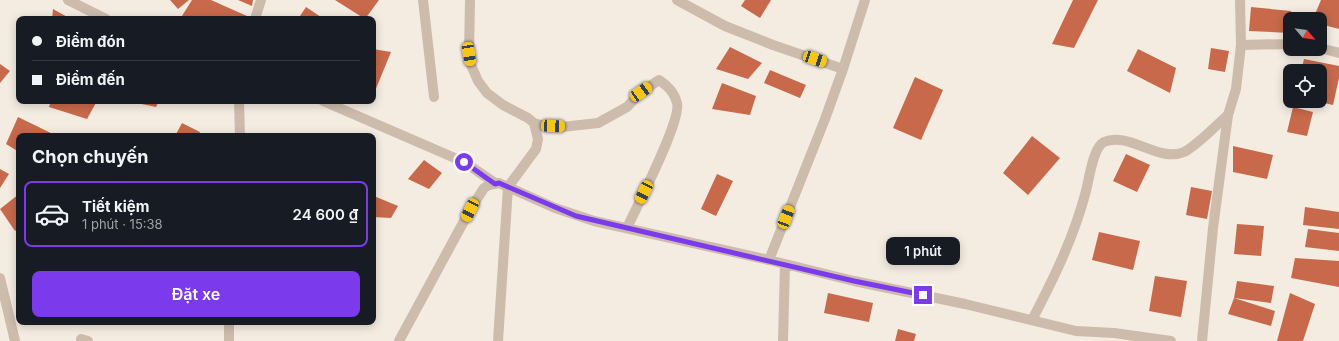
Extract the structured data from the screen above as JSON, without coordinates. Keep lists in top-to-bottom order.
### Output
{
  "north": "bottom right",
  "page": {
    "banner": ["Điểm đón", "Điểm đến"],
    "heading": "Chọn chuyến",
    "list": [
      {
        "name": "Tiết kiệm",
        "note": "1 phút · 15:38",
        "value": "24 600 ₫"
      }
    ],
    "bubble": "1 phút",
    "buttons": "Đặt xe"
  }
}
